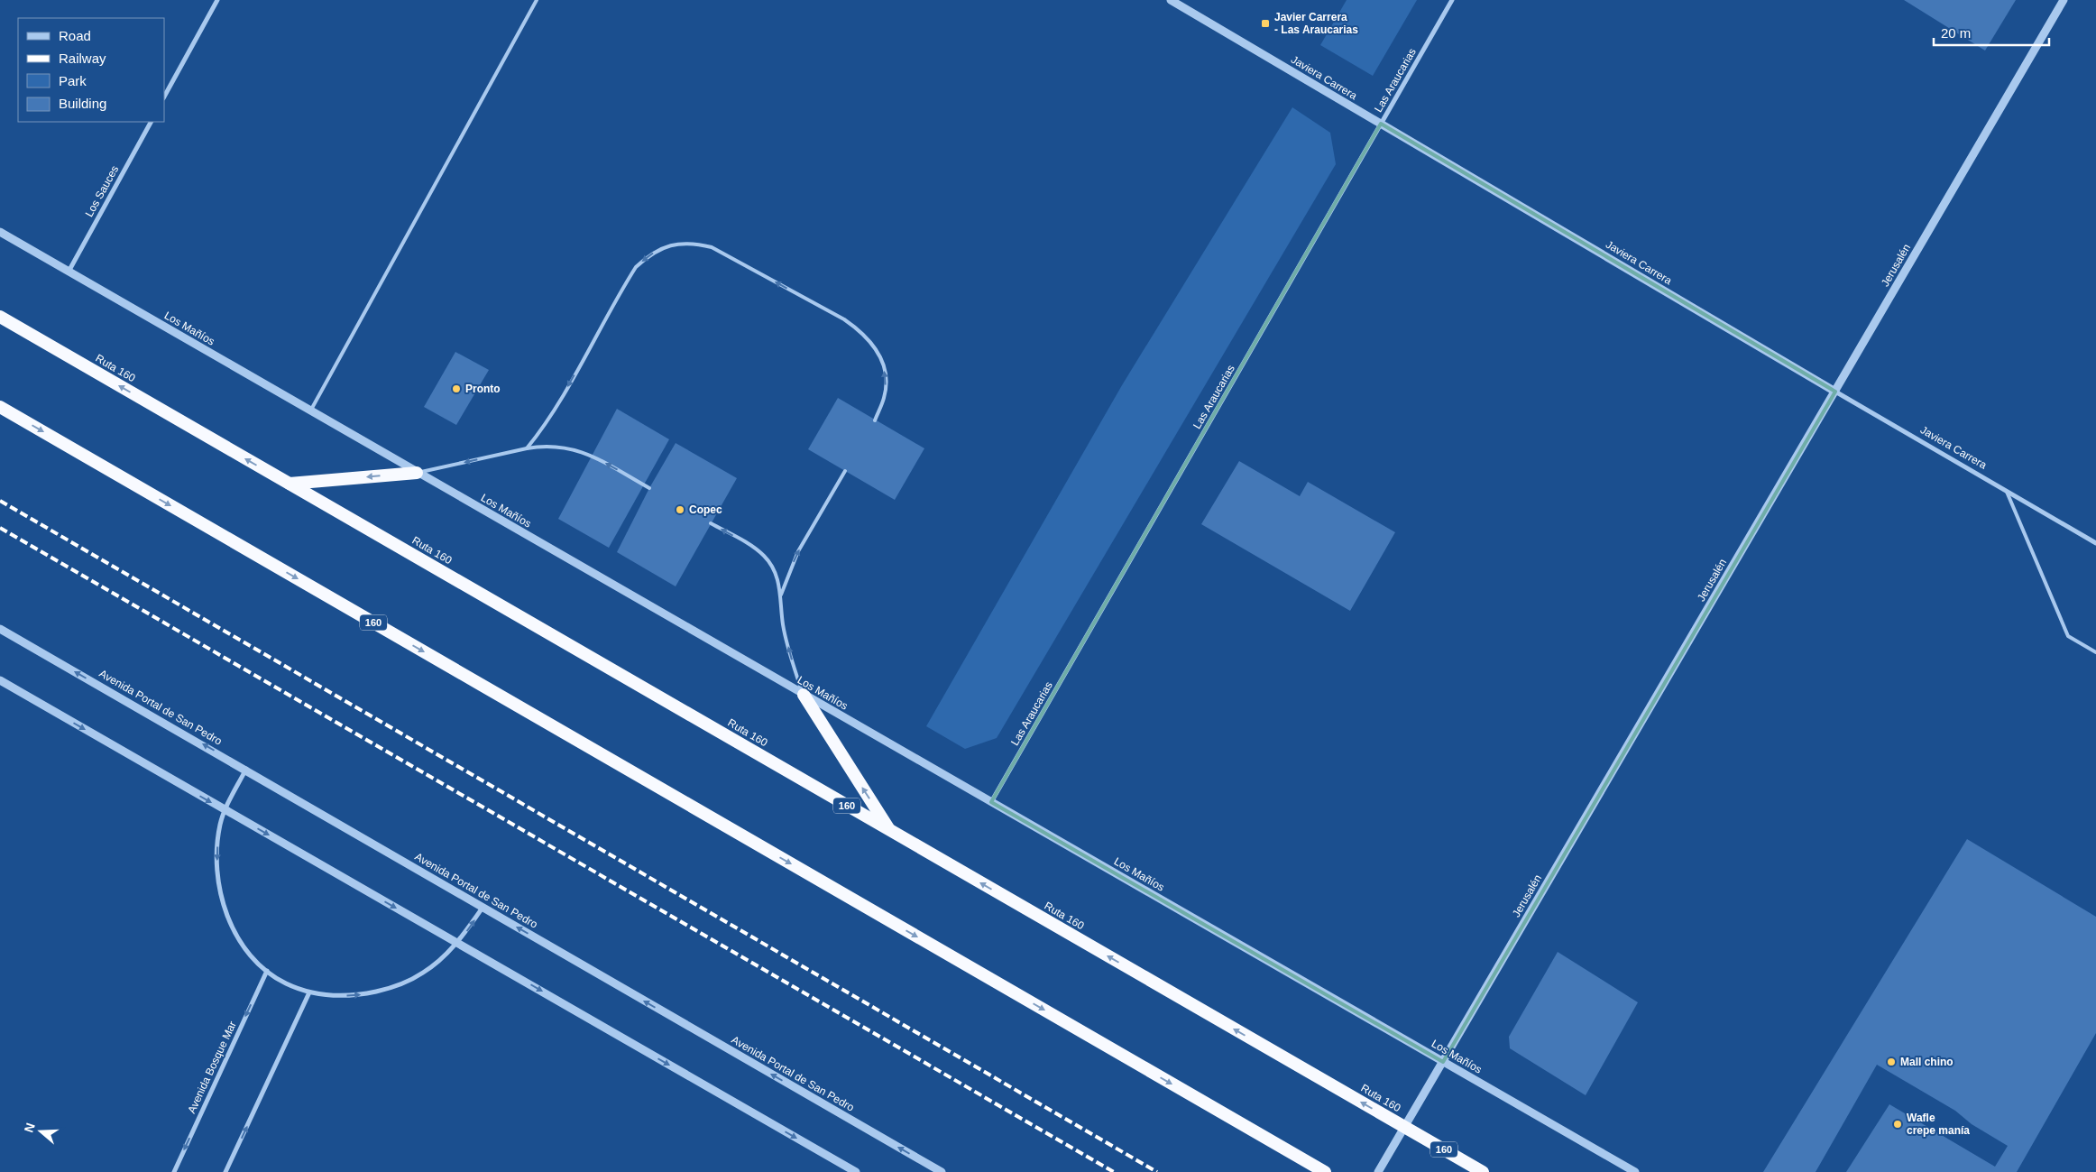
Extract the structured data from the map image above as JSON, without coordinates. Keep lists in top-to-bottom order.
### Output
{
  "streets": {
    "highway": ["Ruta 160", "160"],
    "street": [
      "Javiera Carrera",
      "Las Araucarias",
      "Los Sauces",
      "Jerusalén",
      "Los Mañíos",
      "Avenida Portal de San Pedro",
      "Avenida Bosque Mar"
    ]
  },
  "crossings": [
    ["Javiera Carrera", "Las Araucarias"],
    ["Javiera Carrera", "Jerusalén"],
    ["Las Araucarias", "Los Mañíos"],
    ["Los Sauces", "Los Mañíos"],
    ["Jerusalén", "Los Mañíos"],
    ["Jerusalén", "Ruta 160"]
  ],
  "one_way": ["Avenida Bosque Mar"],
  "places": {
    "transit": ["Javier Carrera - Las Araucarias"],
    "other": [
      "Pronto",
      "Copec",
      "Mall chino",
      "Wafle crepe manía"
    ]
  },
  "legend": [
    "Road",
    "Railway",
    "Park",
    "Building"
  ],
  "scale_bar": "20 m",
  "north": "left"
}
